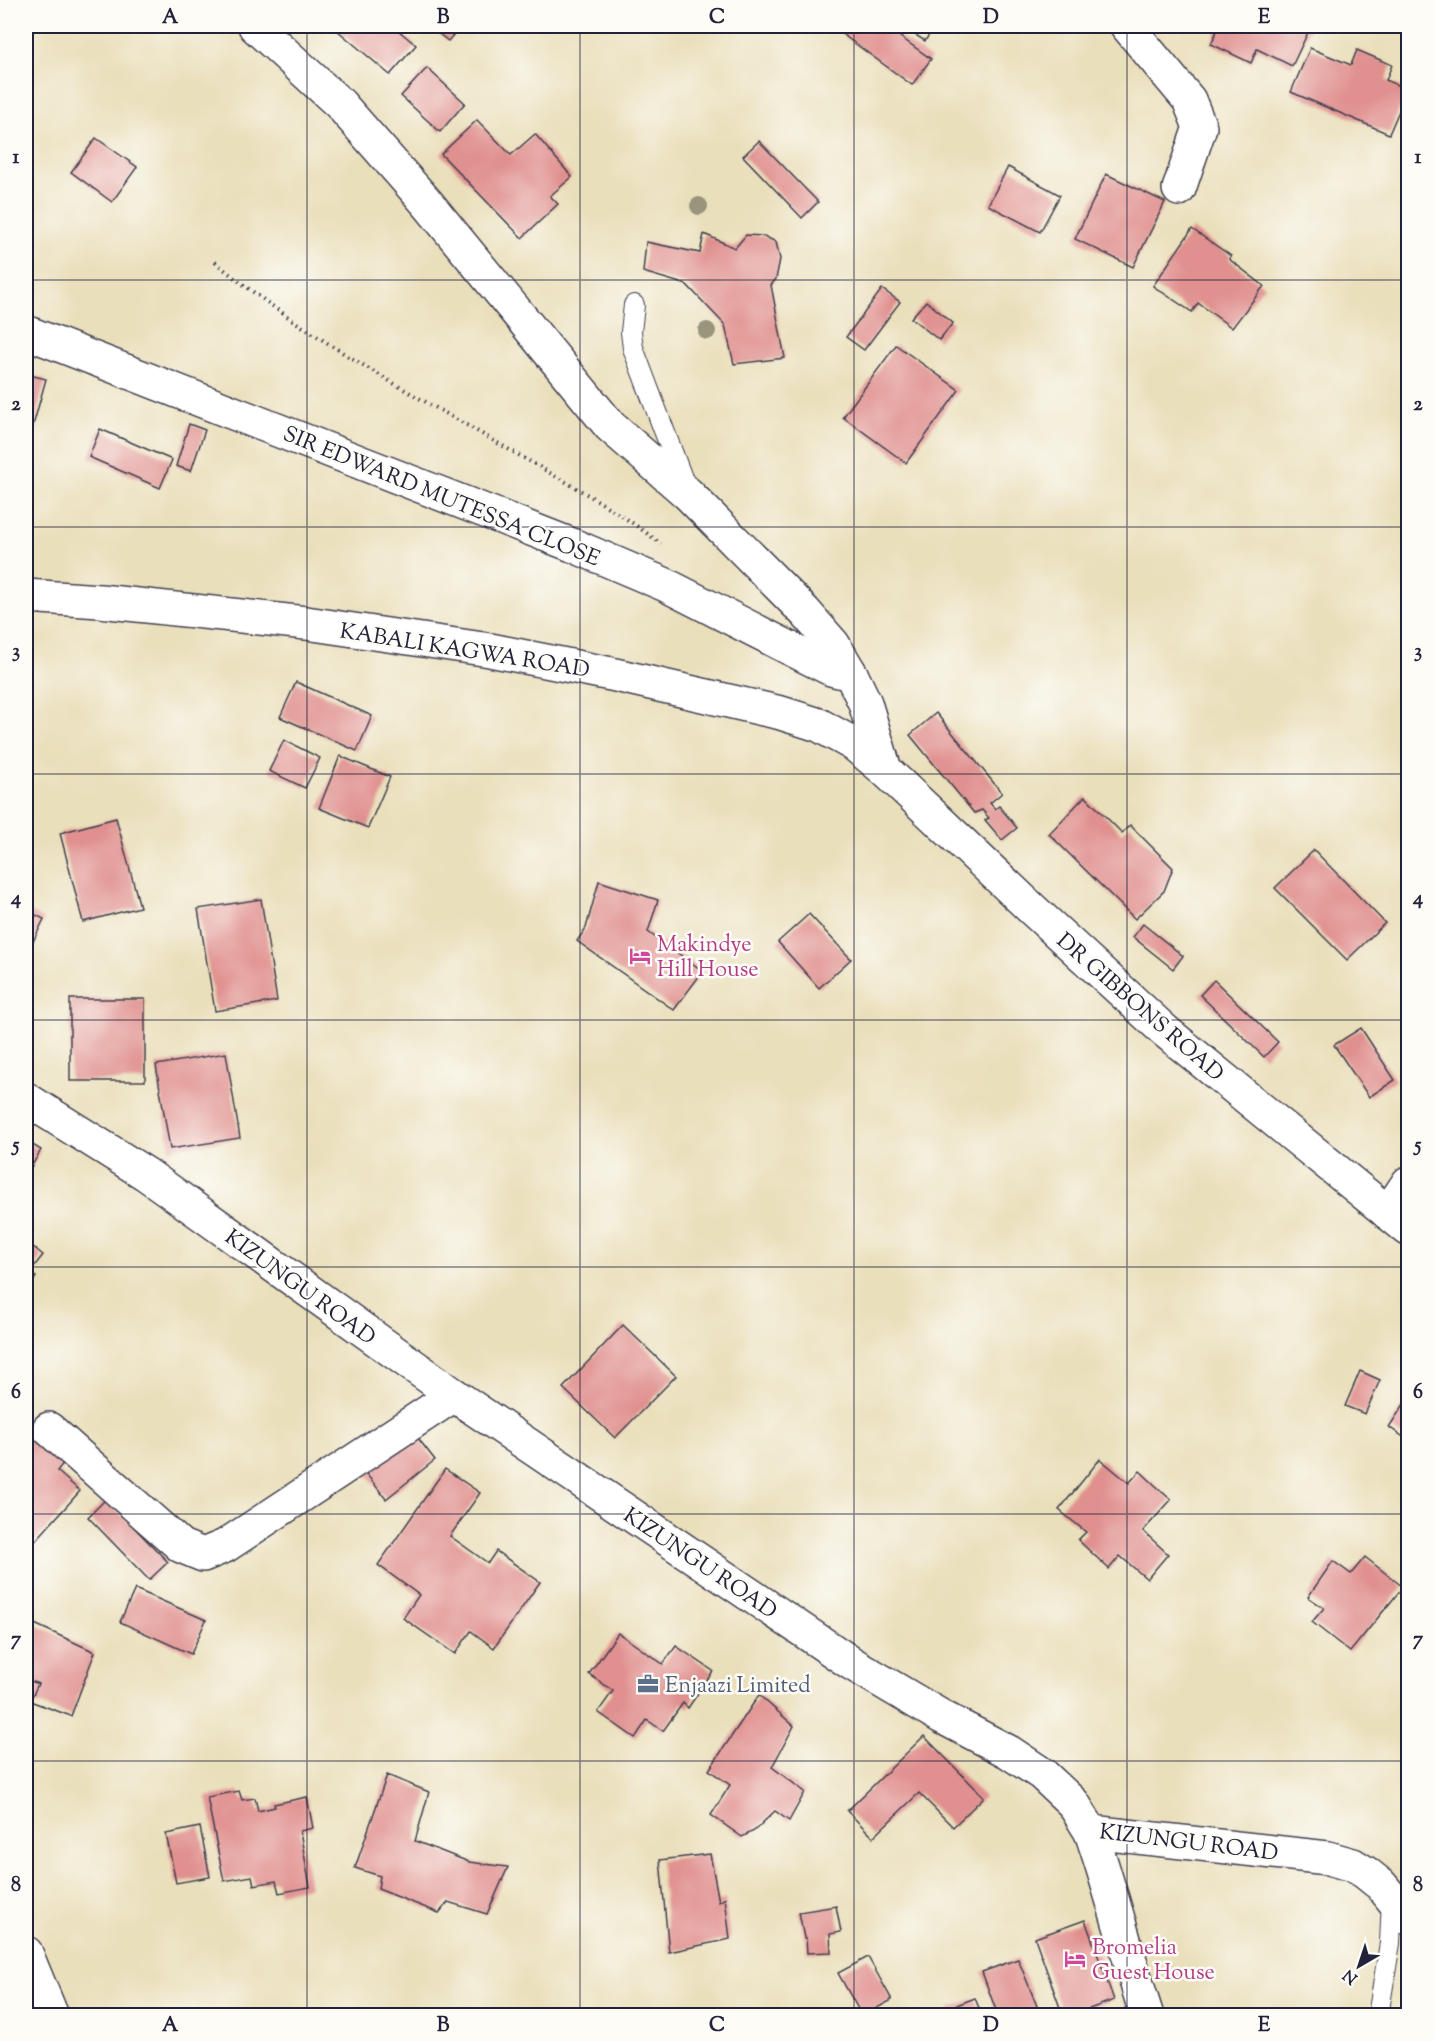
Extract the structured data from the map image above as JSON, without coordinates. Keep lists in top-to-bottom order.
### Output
{
  "streets": {
    "street": [
      "SIR EDWARD MUTESSA CLOSE",
      "KABALI KAGWA ROAD",
      "DR GIBBONS ROAD",
      "KIZUNGU ROAD"
    ]
  },
  "crossings": [
    ["KABALI KAGWA ROAD", "DR GIBBONS ROAD"]
  ],
  "places": {
    "hotel": ["Makindye Hill House", "Bromelia Guest House"],
    "office": ["Enjaazi Limited"]
  },
  "north": "bottom left",
  "grid": {
    "columns": [
      "A",
      "B",
      "C",
      "D",
      "E"
    ],
    "rows": [
      "1",
      "2",
      "3",
      "4",
      "5",
      "6",
      "7",
      "8"
    ]
  }
}
